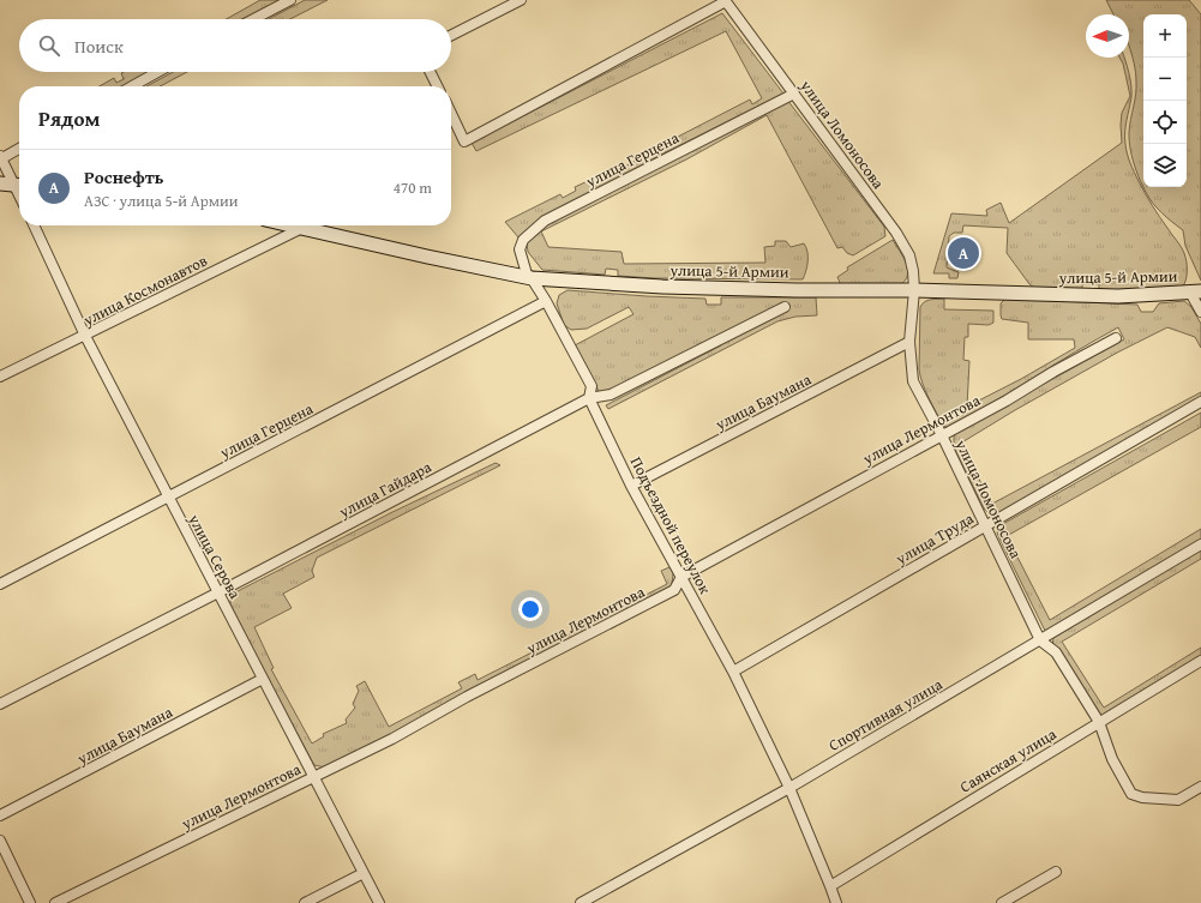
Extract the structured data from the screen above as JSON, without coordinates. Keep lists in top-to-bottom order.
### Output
{
  "streets": {
    "street": [
      "улица Ломоносова",
      "улица Герцена",
      "улица 5-й Армии",
      "улица Космонавтов",
      "улица Баумана",
      "улица Лермонтова",
      "улица Гайдара",
      "Подъездной переулок",
      "улица Труда",
      "улица Серова",
      "Спортивная улица",
      "Саянская улица"
    ]
  },
  "crossings": [
    ["улица Ломоносова", "улица Герцена"],
    ["улица Ломоносова", "улица 5-й Армии"],
    ["улица Ломоносова", "улица Баумана"],
    ["улица Ломоносова", "улица Лермонтова"],
    ["улица Ломоносова", "улица Труда"],
    ["улица Ломоносова", "Спортивная улица"],
    ["улица Ломоносова", "Саянская улица"],
    ["улица Герцена", "улица 5-й Армии"],
    ["улица Герцена", "Подъездной переулок"],
    ["улица Герцена", "улица Серова"],
    ["улица 5-й Армии", "улица Космонавтов"],
    ["улица 5-й Армии", "Подъездной переулок"],
    ["улица Космонавтов", "улица Серова"],
    ["улица Баумана", "Подъездной переулок"],
    ["улица Баумана", "улица Серова"],
    ["улица Лермонтова", "Подъездной переулок"],
    ["улица Лермонтова", "улица Серова"],
    ["улица Гайдара", "Подъездной переулок"],
    ["улица Гайдара", "улица Серова"],
    ["Подъездной переулок", "улица Труда"],
    ["Подъездной переулок", "Спортивная улица"],
    ["Подъездной переулок", "Саянская улица"]
  ],
  "north": "left",
  "page": {
    "map_buttons": ["+", "−"],
    "search": "Поиск",
    "heading": "Рядом",
    "list": [
      {
        "mark": "A",
        "name": "Роснефть",
        "note": "АЗС · улица 5-й Армии",
        "value": "470 m"
      }
    ],
    "pins": "A"
  }
}
